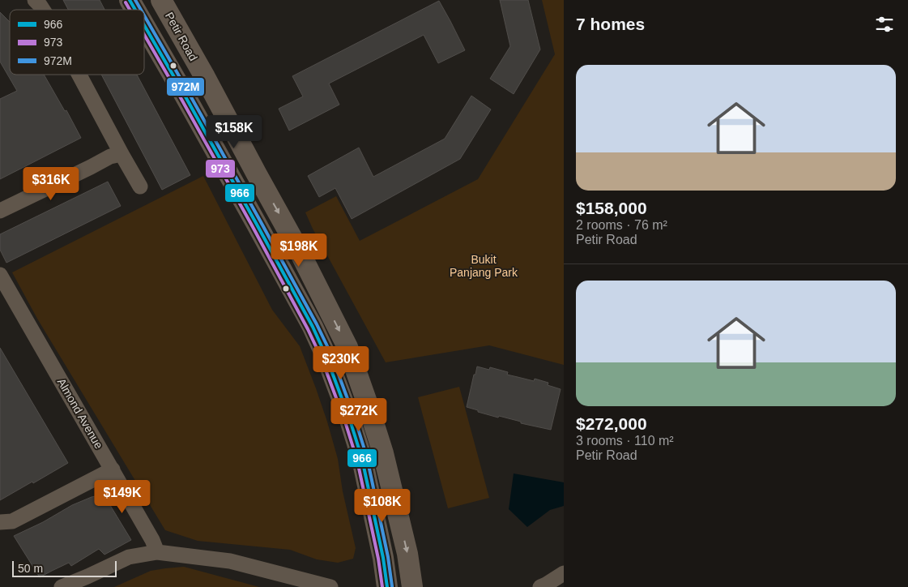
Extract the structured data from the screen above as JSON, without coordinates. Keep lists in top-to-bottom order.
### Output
{
  "streets": {
    "main road": ["Petir Road"],
    "street": ["Almond Avenue"]
  },
  "parks": ["Bukit Panjang Park"],
  "lines": ["transit line 966", "transit line 972M", "transit line 973"],
  "legend": ["966", "973", "972M"],
  "scale_bar": "50 m",
  "page": {
    "heading": "7 homes",
    "list": [
      {
        "name": "$158,000",
        "note": "2 rooms · 76 m² · Petir Road"
      },
      {
        "name": "$272,000",
        "note": "3 rooms · 110 m² · Petir Road"
      }
    ],
    "price": [
      "$158K",
      "$316K",
      "$198K",
      "$230K",
      "$272K",
      "$149K",
      "$108K"
    ],
    "scale": "50 m"
  }
}
